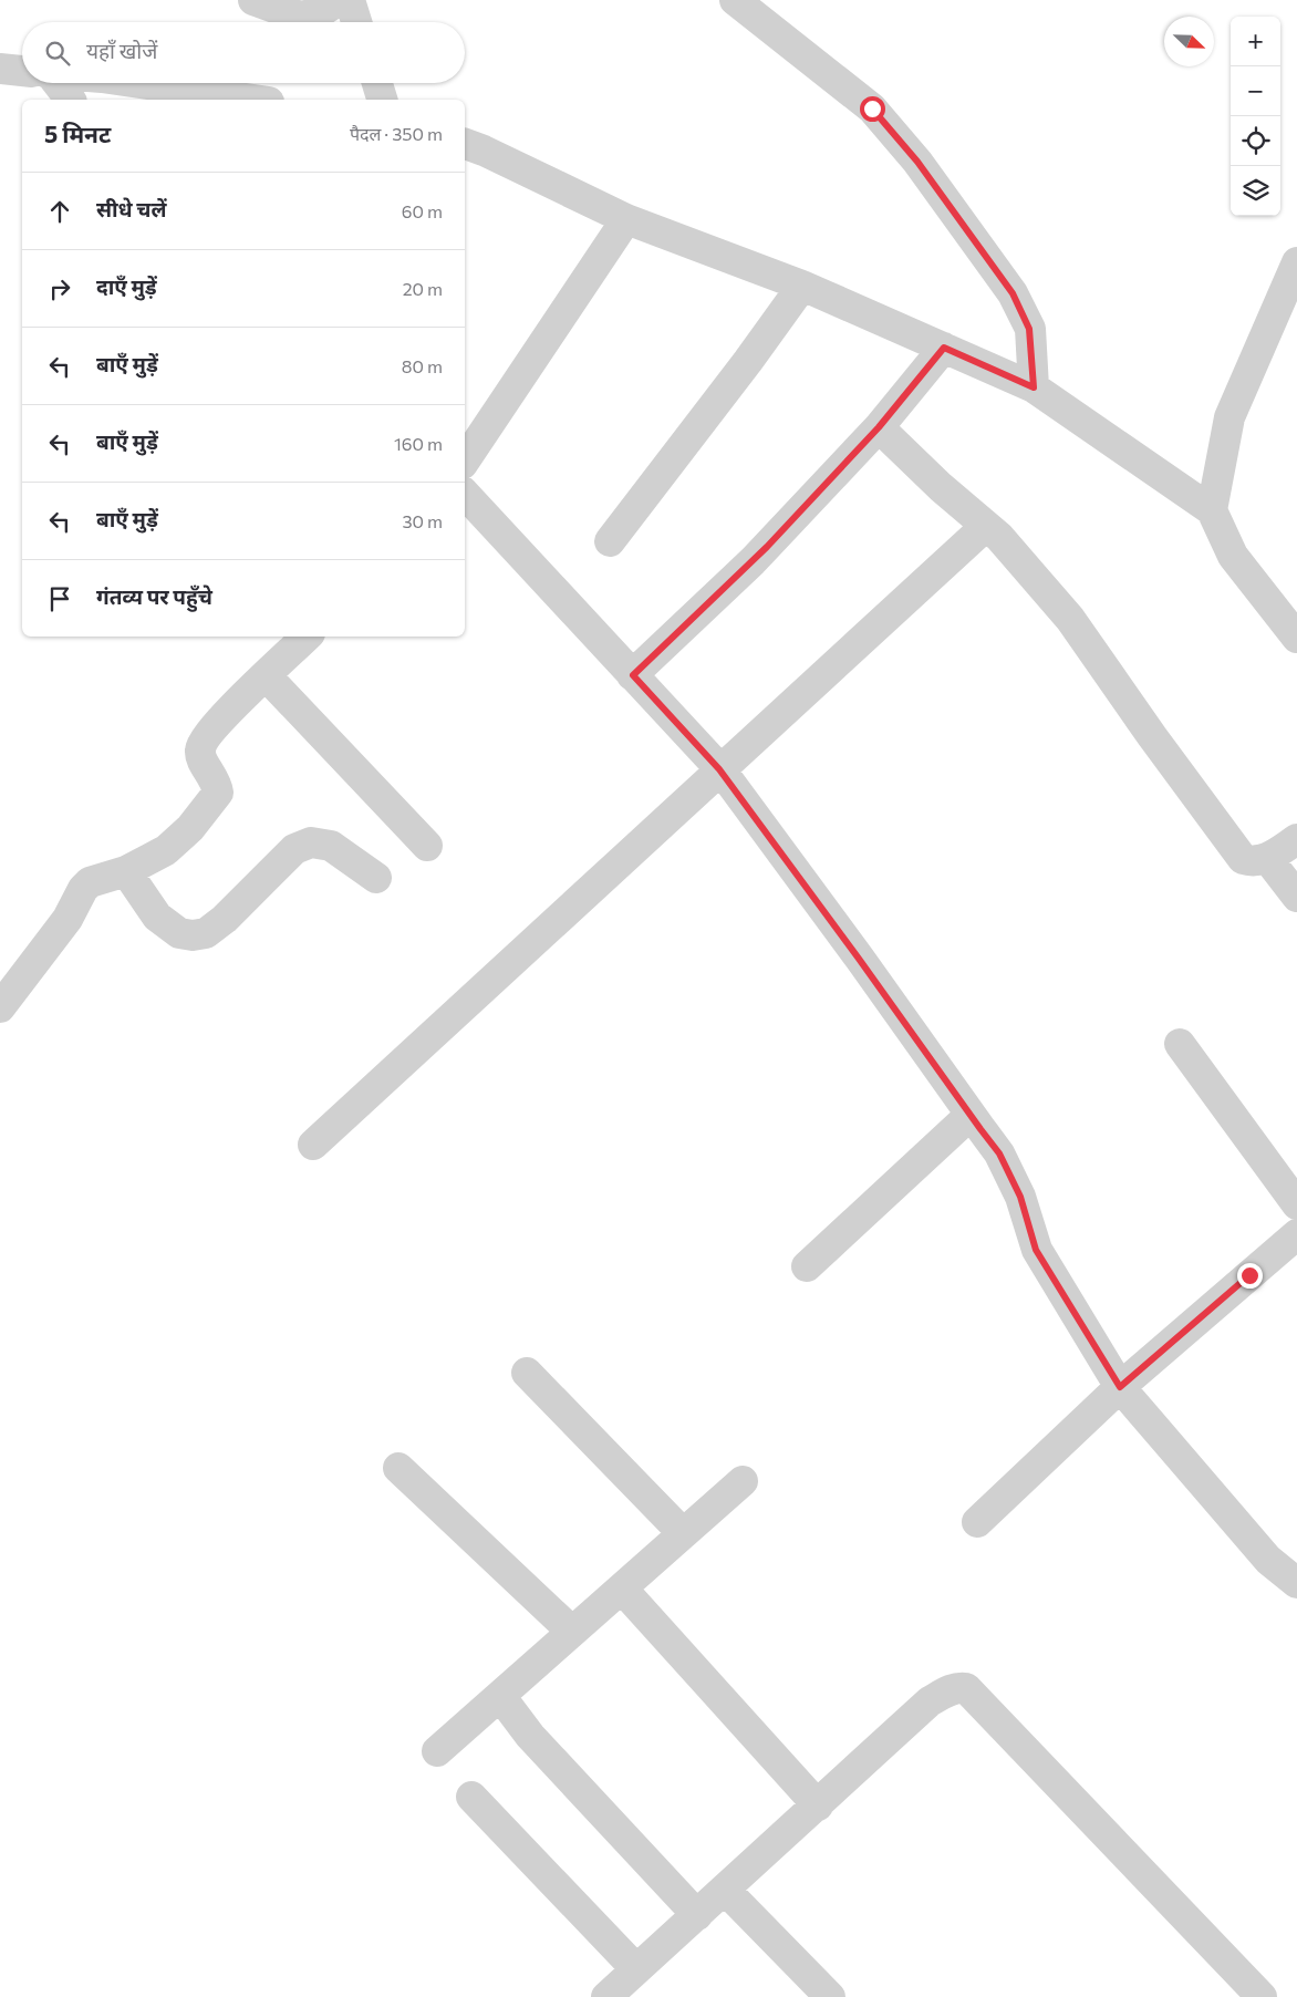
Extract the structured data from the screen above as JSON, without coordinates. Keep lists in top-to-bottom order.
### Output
{
  "north": "bottom right",
  "page": {
    "map_buttons": ["+", "−"],
    "search": "यहाँ खोजें",
    "heading": ["5 मिनट", "पैदल · 350 m"],
    "list": [
      ["सीधे चलें", "60 m"],
      ["दाएँ मुड़ें", "20 m"],
      ["बाएँ मुड़ें", "80 m"],
      ["बाएँ मुड़ें", "160 m"],
      ["बाएँ मुड़ें", "30 m"],
      "गंतव्य पर पहुँचे"
    ]
  }
}
